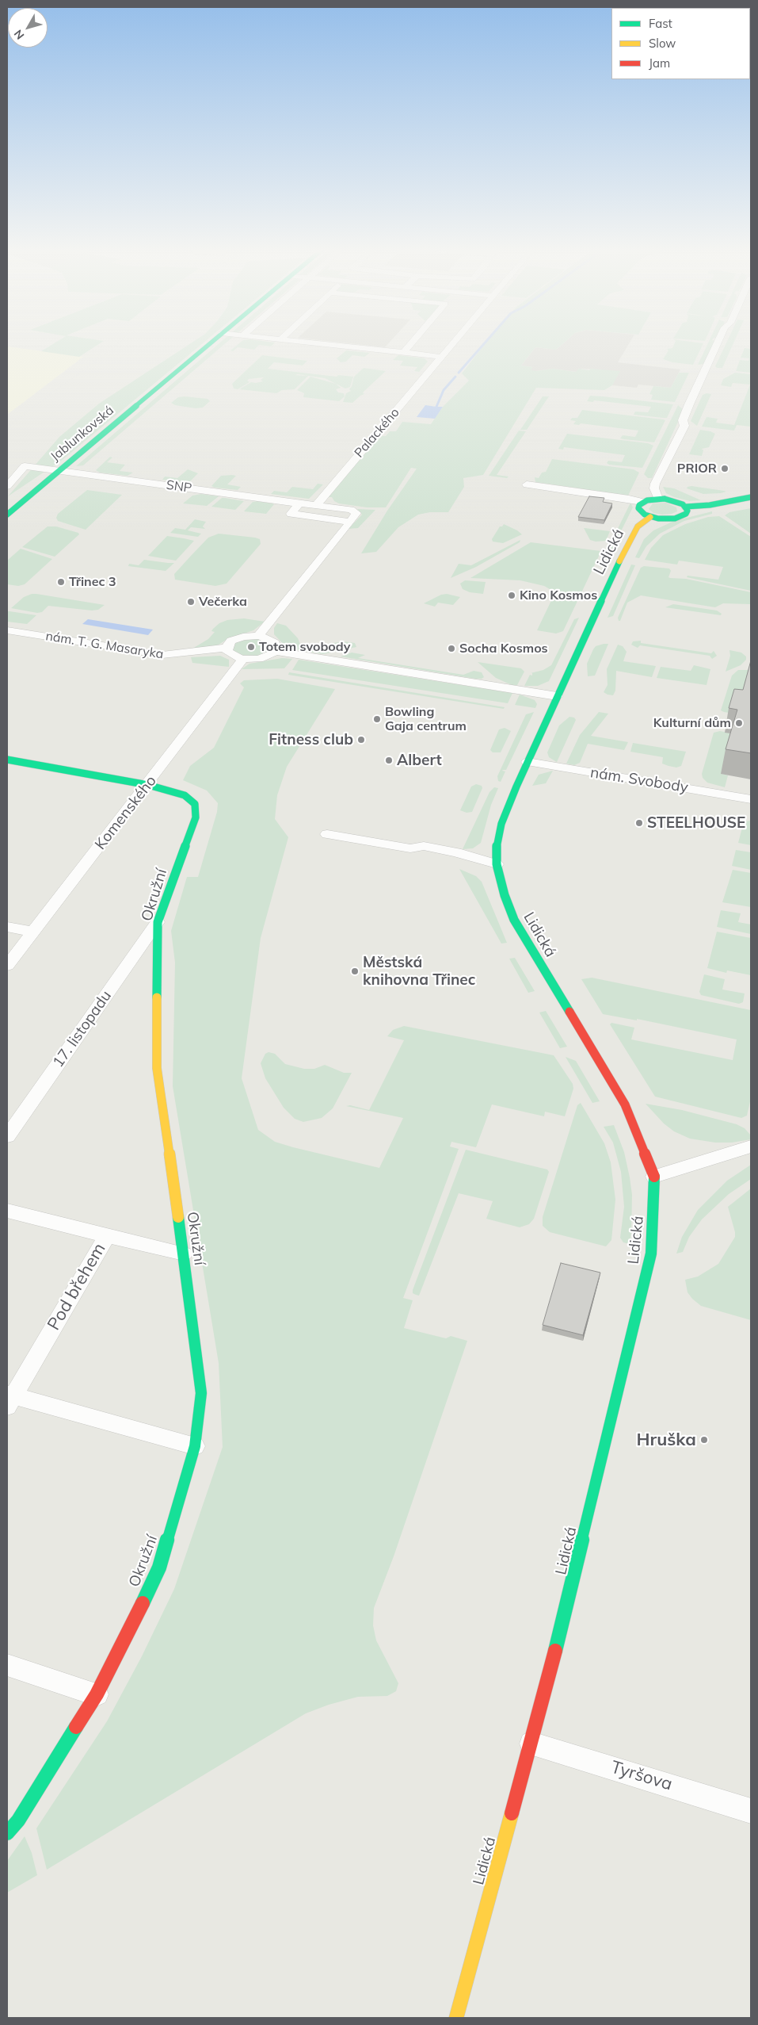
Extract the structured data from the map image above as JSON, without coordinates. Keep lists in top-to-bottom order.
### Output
{
  "streets": {
    "street": [
      "Palackého",
      "Jablunkovská",
      "SNP",
      "Lidická",
      "nám. T. G. Masaryka",
      "nám. Svobody",
      "Komenského",
      "Okružní",
      "17. listopadu",
      "Pod břehem",
      "Tyršova"
    ]
  },
  "crossings": [
    ["Palackého", "SNP"],
    ["Jablunkovská", "SNP"],
    ["Lidická", "nám. Svobody"],
    ["Lidická", "Tyršova"],
    ["Komenského", "Okružní"],
    ["Okružní", "17. listopadu"],
    ["Okružní", "Pod břehem"]
  ],
  "places": [
    "PRIOR",
    "Třinec 3",
    "Kino Kosmos",
    "Večerka",
    "Totem svobody",
    "Socha Kosmos",
    "Bowling Gaja centrum",
    "Kulturní dům",
    "Fitness club",
    "Albert",
    "STEELHOUSE",
    "Městská knihovna Třinec",
    "Hruška"
  ],
  "legend": ["Fast", "Slow", "Jam"],
  "north": "bottom left"
}
